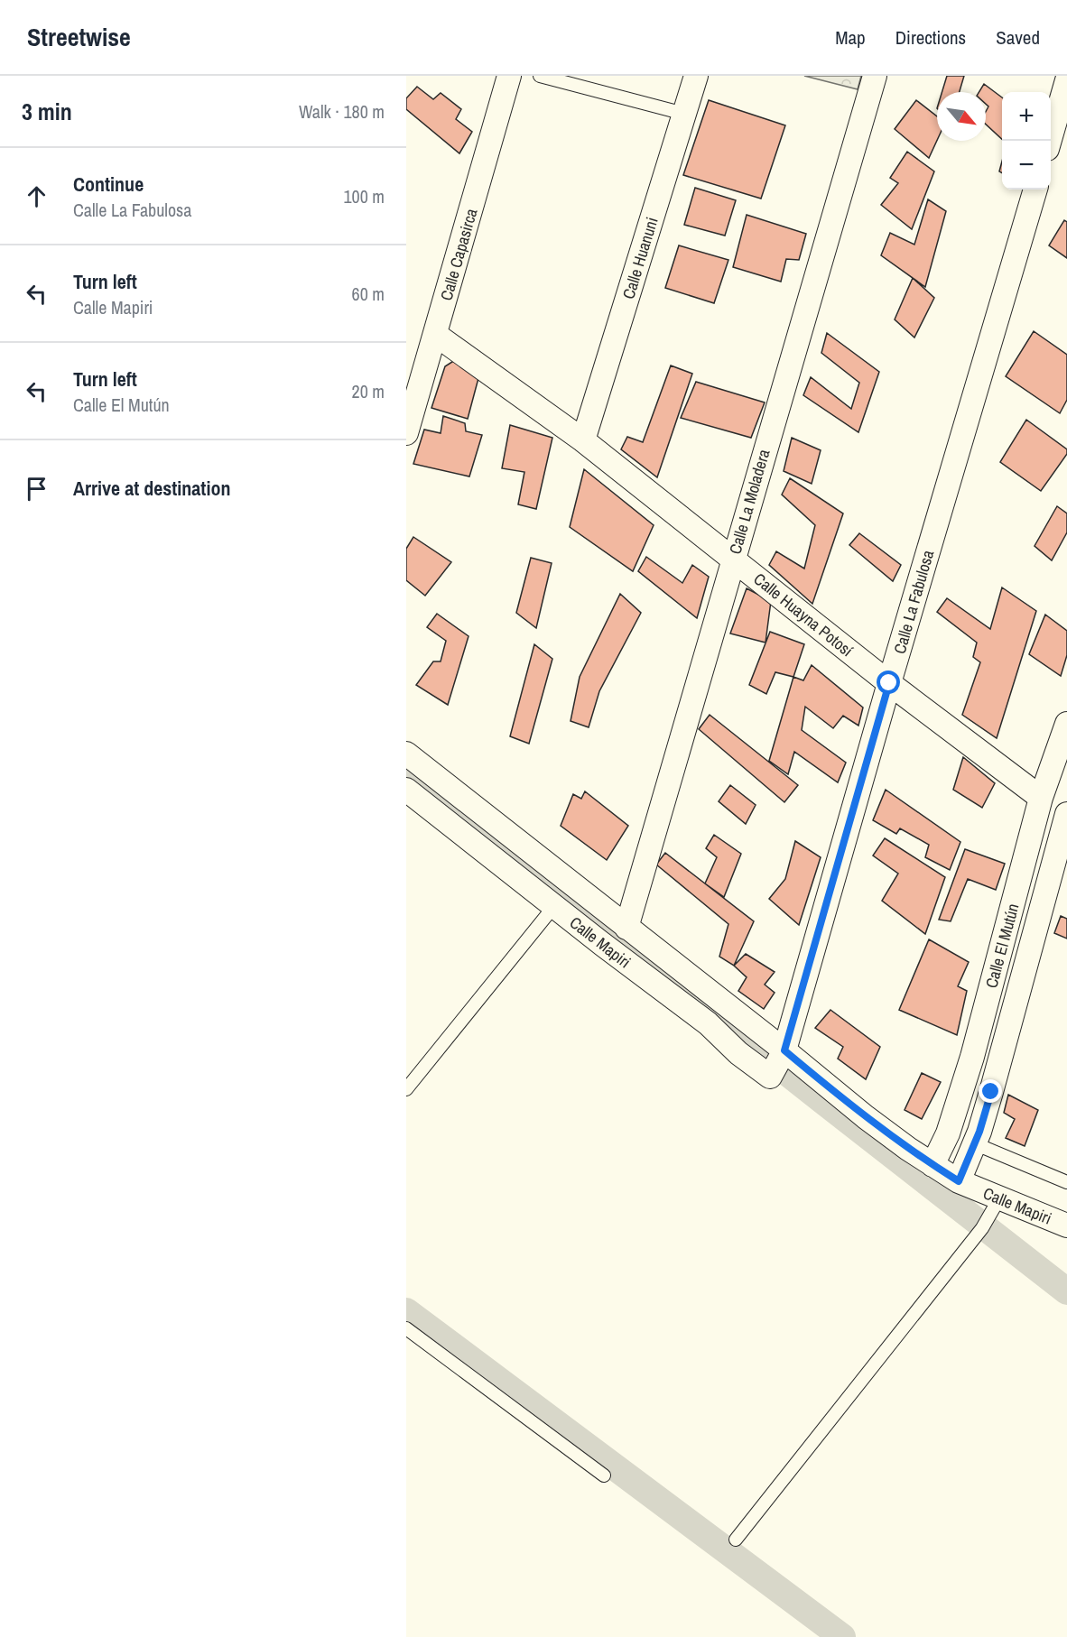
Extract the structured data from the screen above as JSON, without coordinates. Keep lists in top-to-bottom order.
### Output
{
  "streets": {
    "street": [
      "Calle Capasirca",
      "Calle Huanuni",
      "Calle La Moladera",
      "Calle La Fabulosa",
      "Calle Huayna Potosí",
      "Calle Mapiri",
      "Calle El Mutún"
    ]
  },
  "crossings": [
    ["Calle Capasirca", "Calle Huayna Potosí"],
    ["Calle Huanuni", "Calle Huayna Potosí"],
    ["Calle La Moladera", "Calle Huayna Potosí"],
    ["Calle La Moladera", "Calle Mapiri"],
    ["Calle La Fabulosa", "Calle Huayna Potosí"],
    ["Calle La Fabulosa", "Calle Mapiri"],
    ["Calle Huayna Potosí", "Calle El Mutún"],
    ["Calle Mapiri", "Calle El Mutún"]
  ],
  "north": "bottom right",
  "page": {
    "header": "Streetwise",
    "nav": ["Map", "Directions", "Saved"],
    "heading": ["3 min", "Walk · 180 m"],
    "map_buttons": ["+", "−"],
    "list": [
      ["Continue", "Calle La Fabulosa", "100 m"],
      ["Turn left", "Calle Mapiri", "60 m"],
      ["Turn left", "Calle El Mutún", "20 m"],
      "Arrive at destination"
    ]
  }
}
